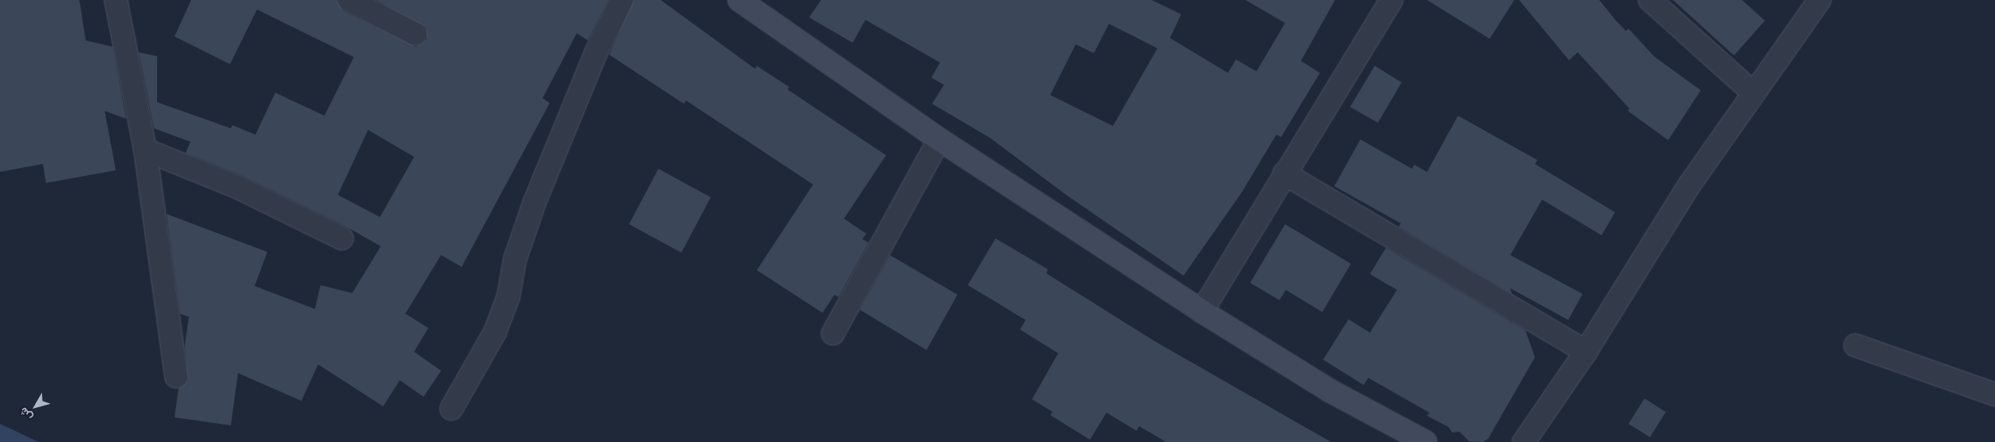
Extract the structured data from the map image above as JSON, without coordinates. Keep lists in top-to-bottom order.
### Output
{
  "north": "bottom left"
}
